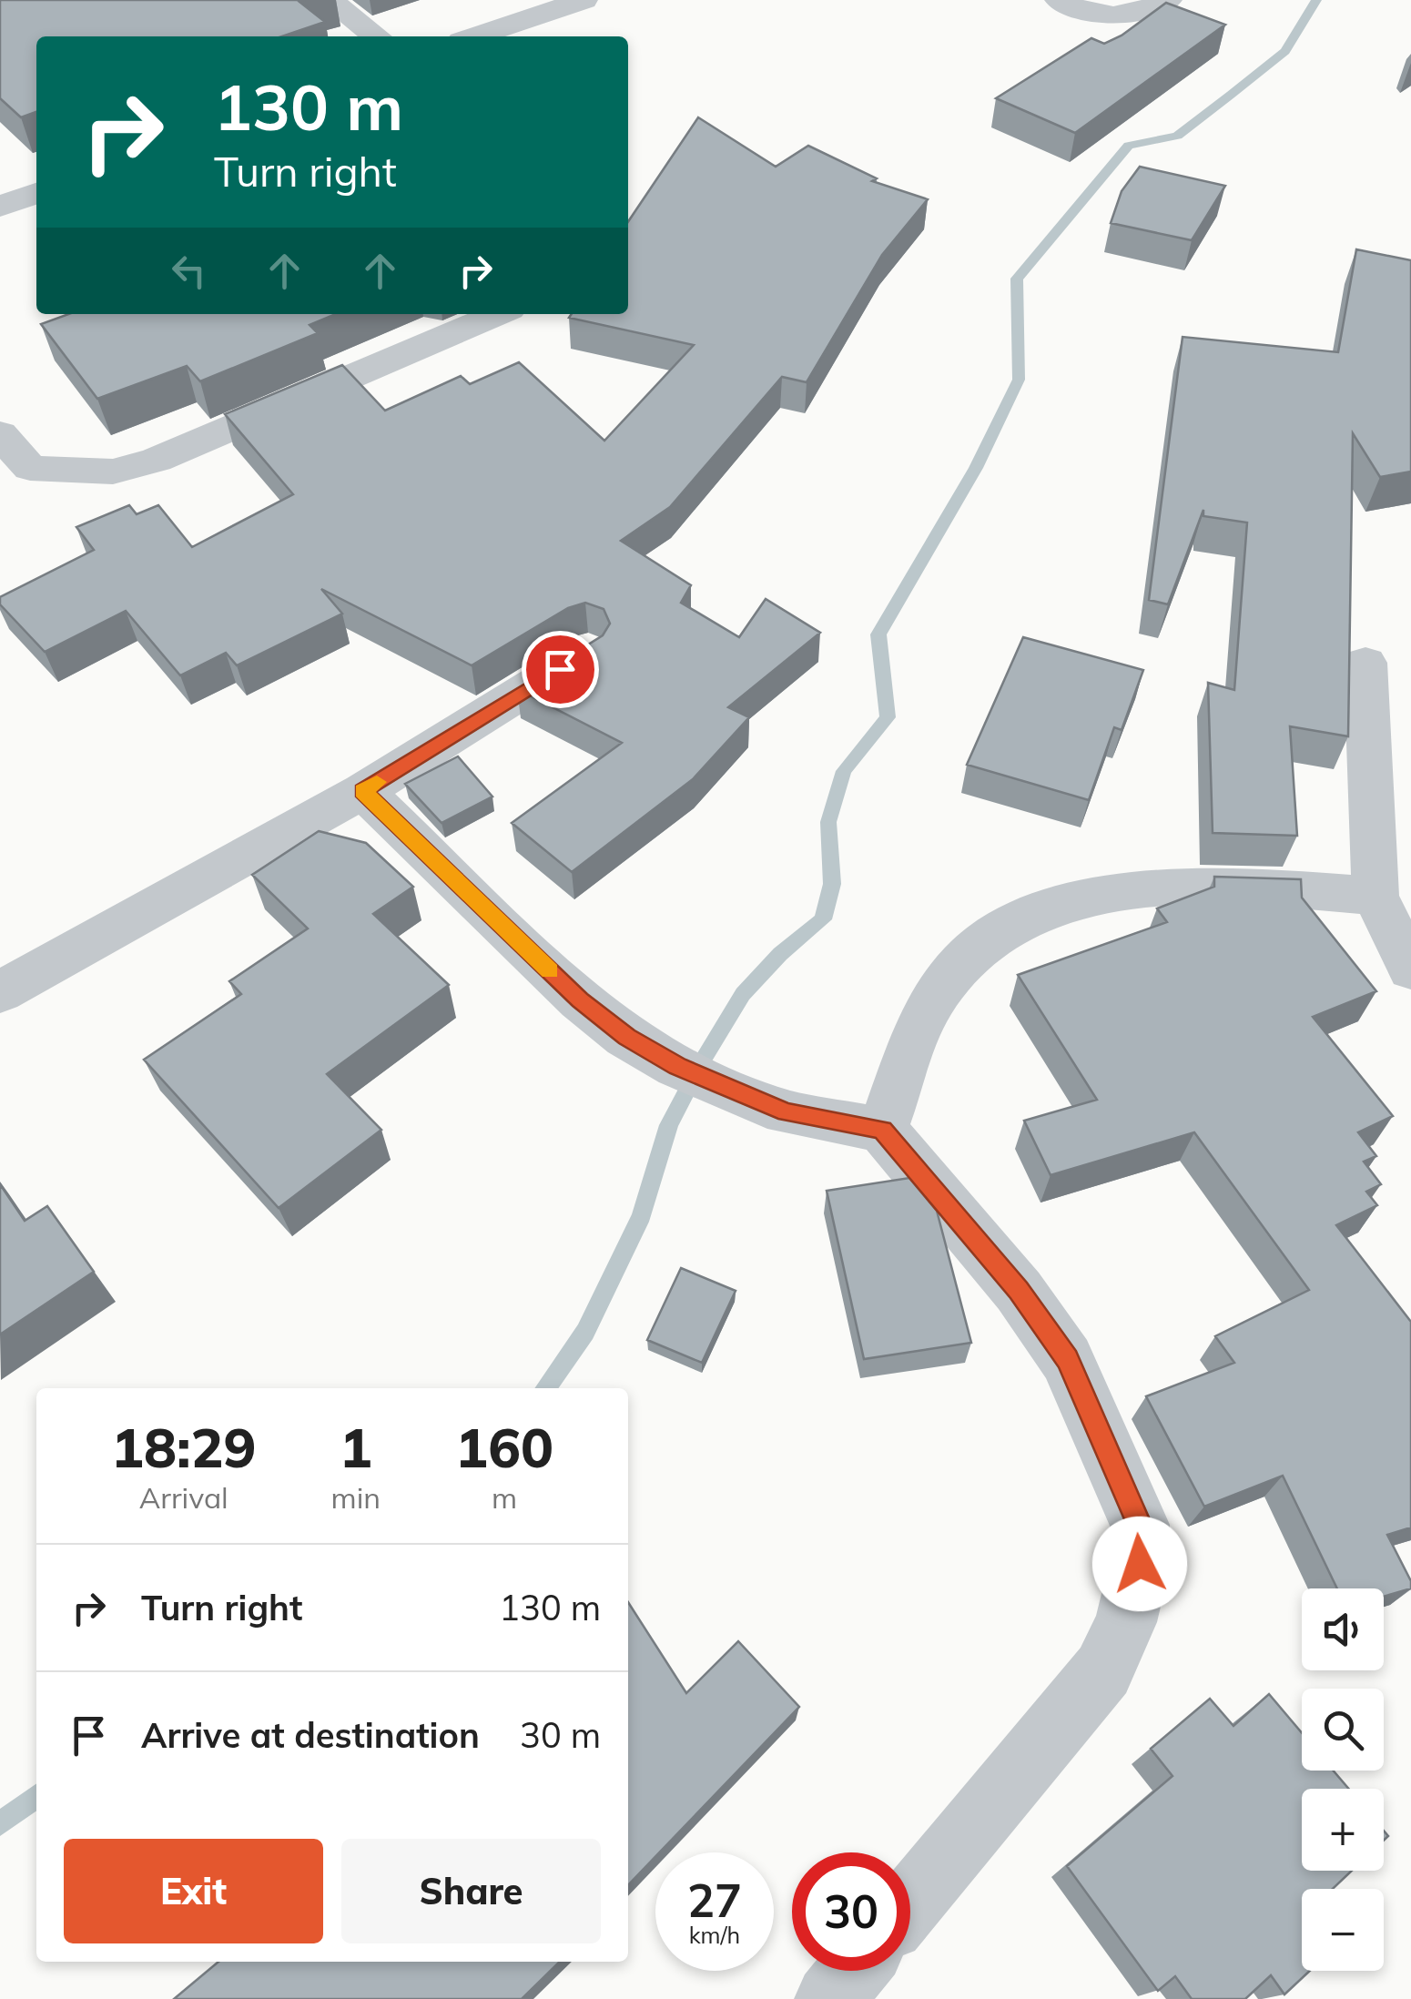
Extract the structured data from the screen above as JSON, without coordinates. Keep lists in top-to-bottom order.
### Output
{
  "page": {
    "turn": ["130 m", "Turn right"],
    "eta": [
      "18:29",
      "Arrival",
      "1",
      "min",
      "160",
      "m"
    ],
    "list": [
      {
        "name": "Turn right",
        "value": "130 m"
      },
      {
        "name": "Arrive at destination",
        "value": "30 m"
      }
    ],
    "map_buttons": ["+", "−"],
    "buttons": ["Exit", "Share"],
    "speed": "27 km/h",
    "limit": "30"
  }
}
